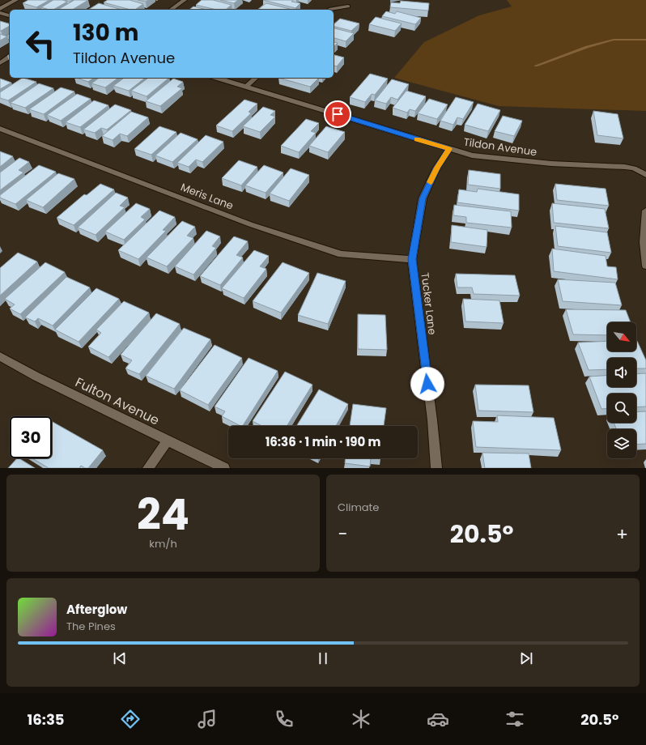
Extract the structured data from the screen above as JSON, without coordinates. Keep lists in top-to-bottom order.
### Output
{
  "streets": {
    "street": [
      "Tildon Avenue",
      "Meris Lane",
      "Tucker Lane",
      "Fulton Avenue"
    ]
  },
  "crossings": [
    ["Tildon Avenue", "Tucker Lane"],
    ["Meris Lane", "Tucker Lane"]
  ],
  "north": "bottom right",
  "page": {
    "turn": ["130 m", "Tildon Avenue"],
    "limit": "30",
    "trip": "16:36 · 1 min · 190 m",
    "tile": [
      ["24", "km/h"],
      "Climate"
    ],
    "heat": ["−", "20.5°", "+"],
    "song": ["Afterglow", "The Pines"],
    "tabs": ["16:35", "20.5°"]
  }
}
